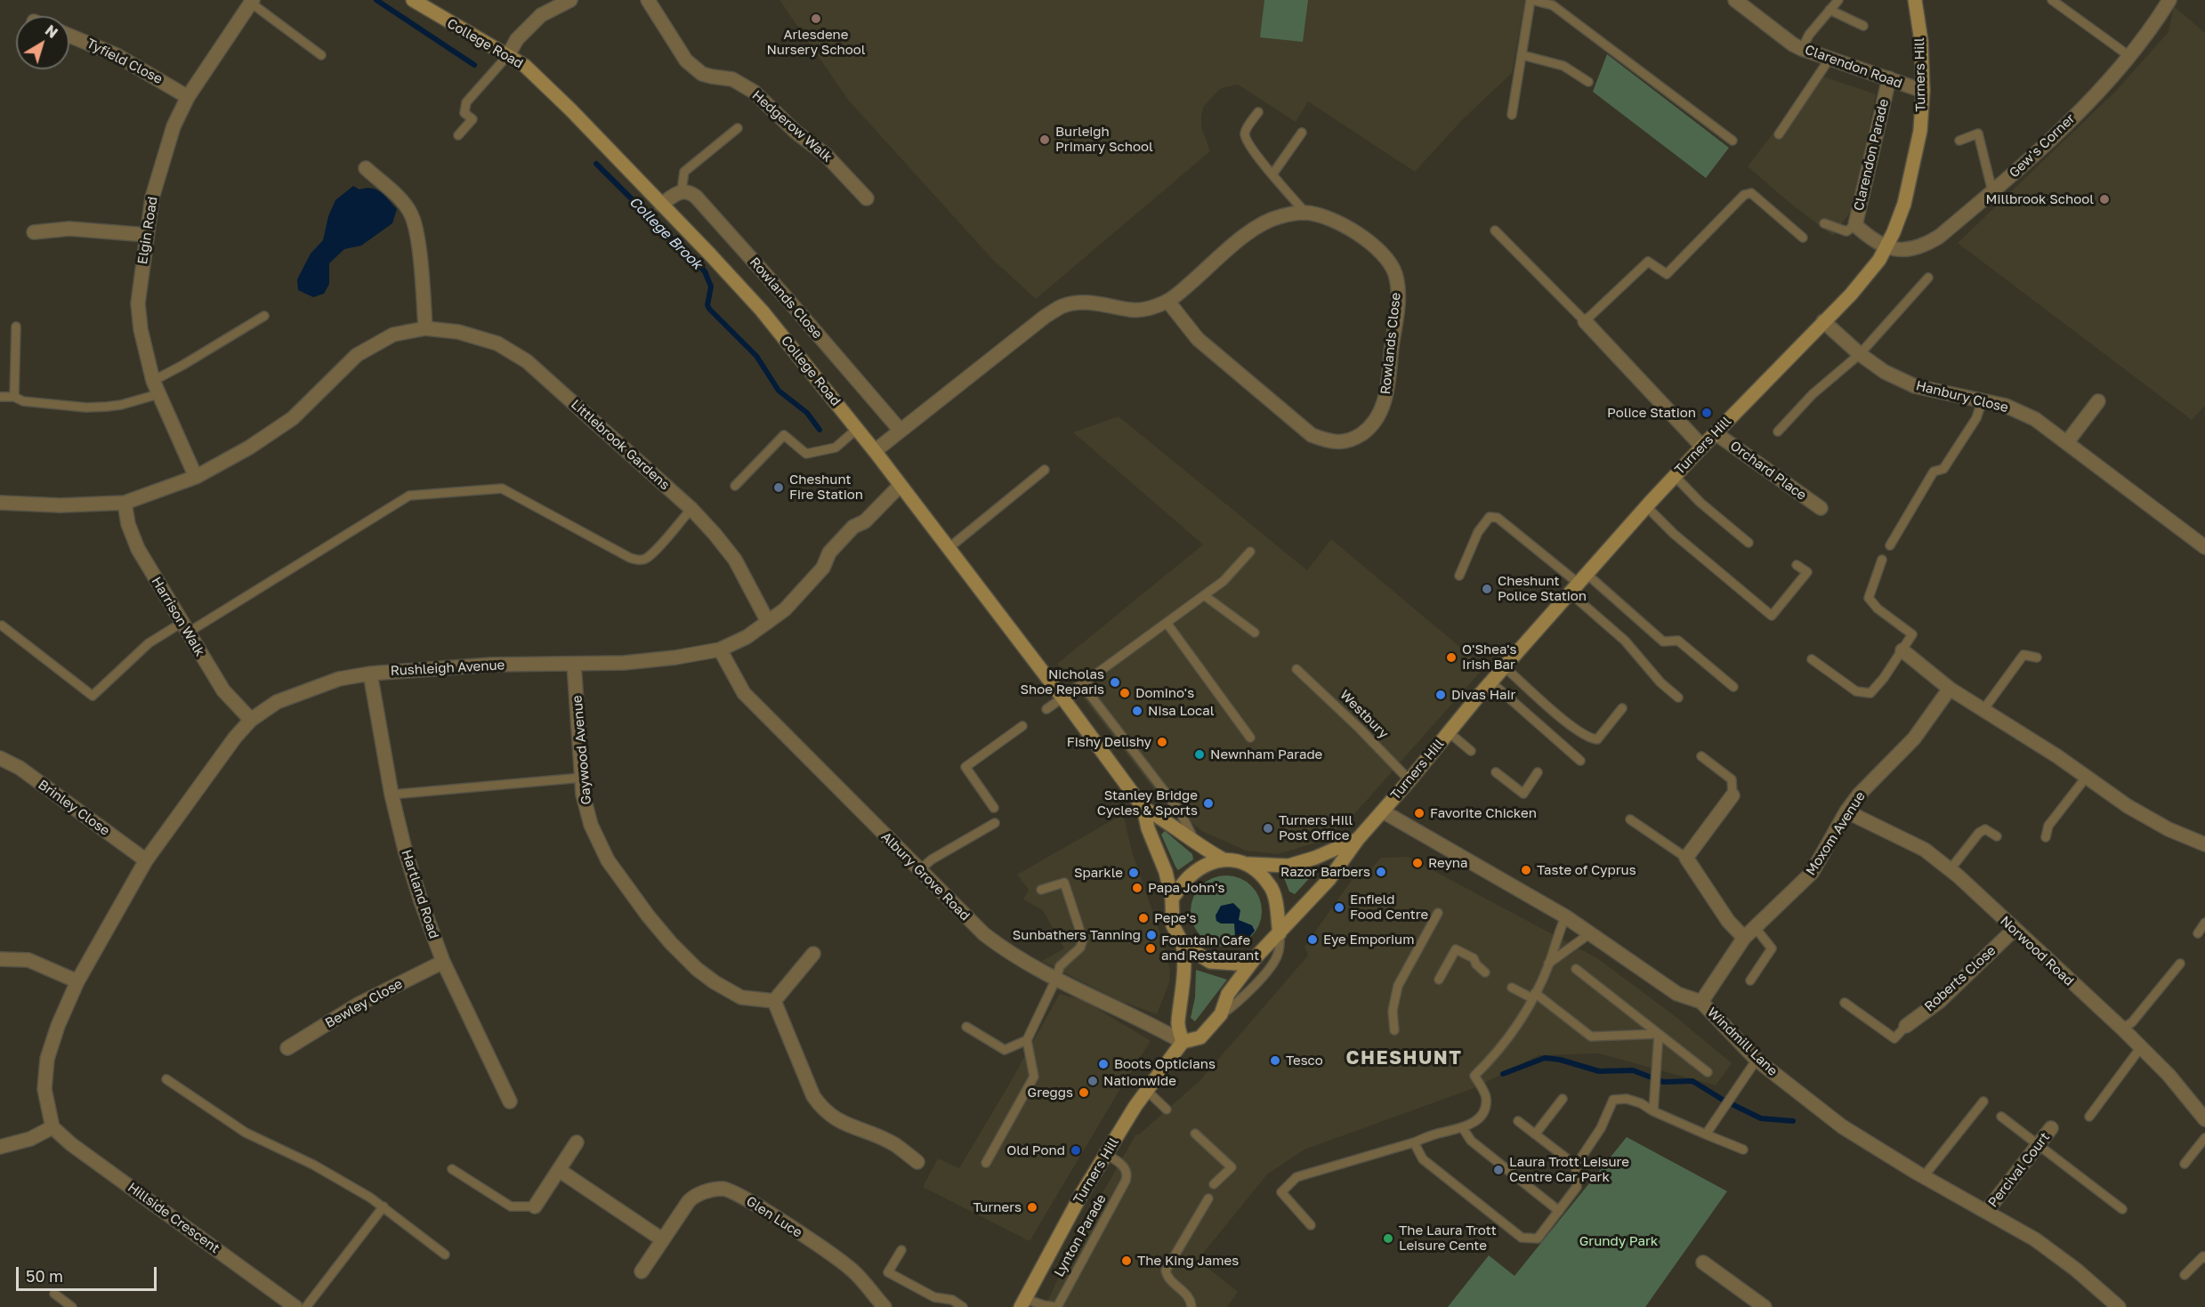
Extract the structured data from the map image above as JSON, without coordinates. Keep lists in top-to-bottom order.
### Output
{
  "streets": {
    "main road": ["College Road", "Turners Hill"],
    "street": [
      "Tyfield Close",
      "Clarendon Road",
      "Hedgerow Walk",
      "Gew's Corner",
      "Clarendon Parade",
      "Elgin Road",
      "Rowlands Close",
      "Hanbury Close",
      "Littlebrook Gardens",
      "Orchard Place",
      "Harrison Walk",
      "Rushleigh Avenue",
      "Gaywood Avenue",
      "Brinley Close",
      "Moxom Avenue",
      "Albury Grove Road",
      "Hartland Road",
      "Norwood Road",
      "Roberts Close",
      "Bewley Close",
      "Windmill Lane",
      "Percival Court",
      "Glen Luce",
      "Hillside Crescent"
    ],
    "lane": ["Westbury", "Lynton Parade"]
  },
  "crossings": [
    ["College Road", "Turners Hill"],
    ["College Road", "Rowlands Close"],
    ["College Road", "Rushleigh Avenue"],
    ["Tyfield Close", "Elgin Road"],
    ["Clarendon Road", "Turners Hill"],
    ["Clarendon Road", "Clarendon Parade"],
    ["Turners Hill", "Gew's Corner"],
    ["Turners Hill", "Clarendon Parade"],
    ["Turners Hill", "Hanbury Close"],
    ["Turners Hill", "Orchard Place"],
    ["Turners Hill", "Westbury"],
    ["Turners Hill", "Albury Grove Road"],
    ["Turners Hill", "Windmill Lane"],
    ["Turners Hill", "Lynton Parade"],
    ["Gew's Corner", "Clarendon Parade"],
    ["Elgin Road", "Littlebrook Gardens"],
    ["Littlebrook Gardens", "Harrison Walk"],
    ["Littlebrook Gardens", "Rushleigh Avenue"],
    ["Harrison Walk", "Rushleigh Avenue"],
    ["Rushleigh Avenue", "Gaywood Avenue"],
    ["Rushleigh Avenue", "Brinley Close"],
    ["Rushleigh Avenue", "Albury Grove Road"],
    ["Rushleigh Avenue", "Hartland Road"],
    ["Rushleigh Avenue", "Hillside Crescent"],
    ["Moxom Avenue", "Norwood Road"],
    ["Moxom Avenue", "Windmill Lane"],
    ["Hartland Road", "Bewley Close"],
    ["Norwood Road", "Roberts Close"],
    ["Windmill Lane", "Percival Court"]
  ],
  "districts": ["CHESHUNT"],
  "water": ["College Brook"],
  "parks": ["Grundy Park"],
  "places": [
    "Arlesdene Nursery School",
    "Burleigh Primary School",
    "Millbrook School",
    "Police Station",
    "Cheshunt Fire Station",
    "Cheshunt Police Station",
    "O'Shea's Irish Bar",
    "Nicholas Shoe Reparis",
    "Domino's",
    "Divas Hair",
    "Nisa Local",
    "Fishy Delishy",
    "Newnham Parade",
    "Stanley Bridge Cycles & Sports",
    "Favorite Chicken",
    "Turners Hill Post Office",
    "Reyna",
    "Taste of Cyprus",
    "Razor Barbers",
    "Sparkle",
    "Papa John's",
    "Enfield Food Centre",
    "Pepe's",
    "Sunbathers Tanning",
    "Eye Emporium",
    "Fountain Cafe and Restaurant",
    "Tesco",
    "Boots Opticians",
    "Nationwide",
    "Greggs",
    "Old Pond",
    "Laura Trott Leisure Centre Car Park",
    "Turners",
    "The Laura Trott Leisure Cente",
    "The King James"
  ],
  "scale_bar": "50 m",
  "north": "top right"
}
